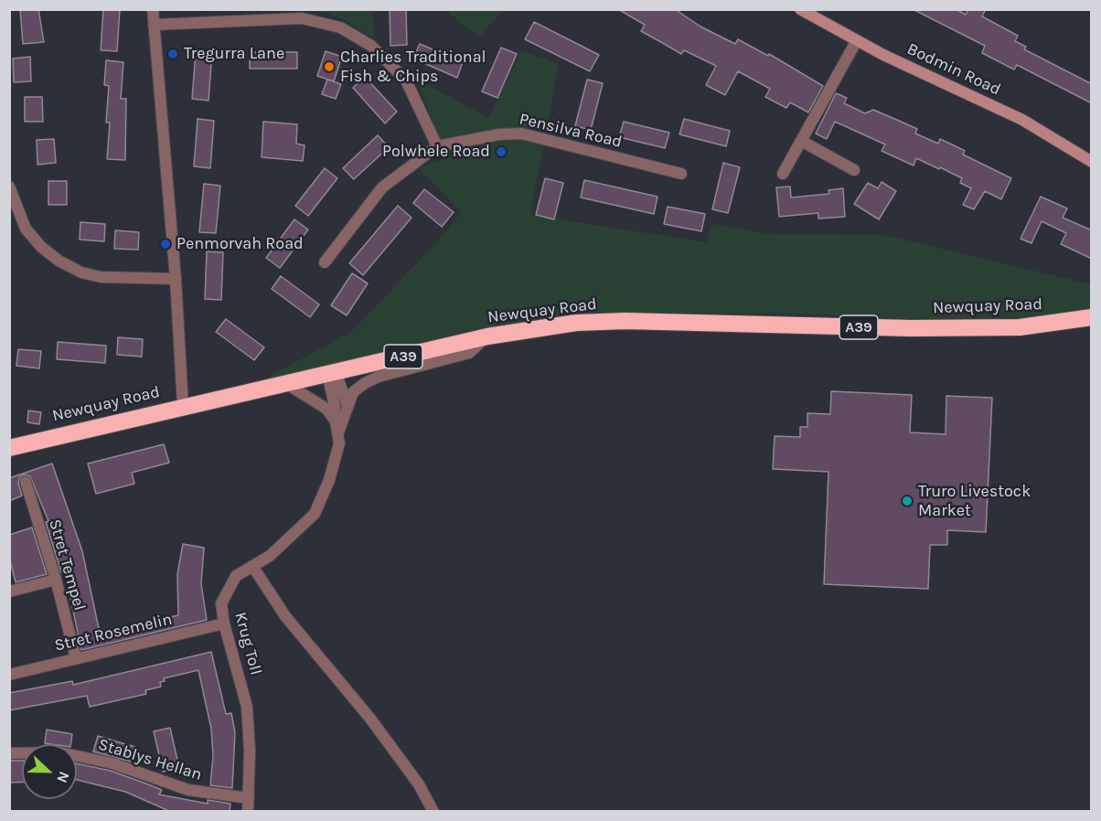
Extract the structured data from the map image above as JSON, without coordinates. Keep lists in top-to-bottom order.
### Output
{
  "streets": {
    "highway": ["Newquay Road", "A39"],
    "street": [
      "Bodmin Road",
      "Pensilva Road",
      "Stret Tempel",
      "Stret Rosemelin",
      "Krug Toll",
      "Stablys Hellan"
    ]
  },
  "crossings": [
    ["Stret Tempel", "Stret Rosemelin"],
    ["Stret Rosemelin", "Krug Toll"],
    ["Krug Toll", "Stablys Hellan"]
  ],
  "places": [
    "Tregurra Lane",
    "Charlies Traditional Fish & Chips",
    "Polwhele Road",
    "Penmorvah Road",
    "Truro Livestock Market"
  ],
  "north": "right"
}
